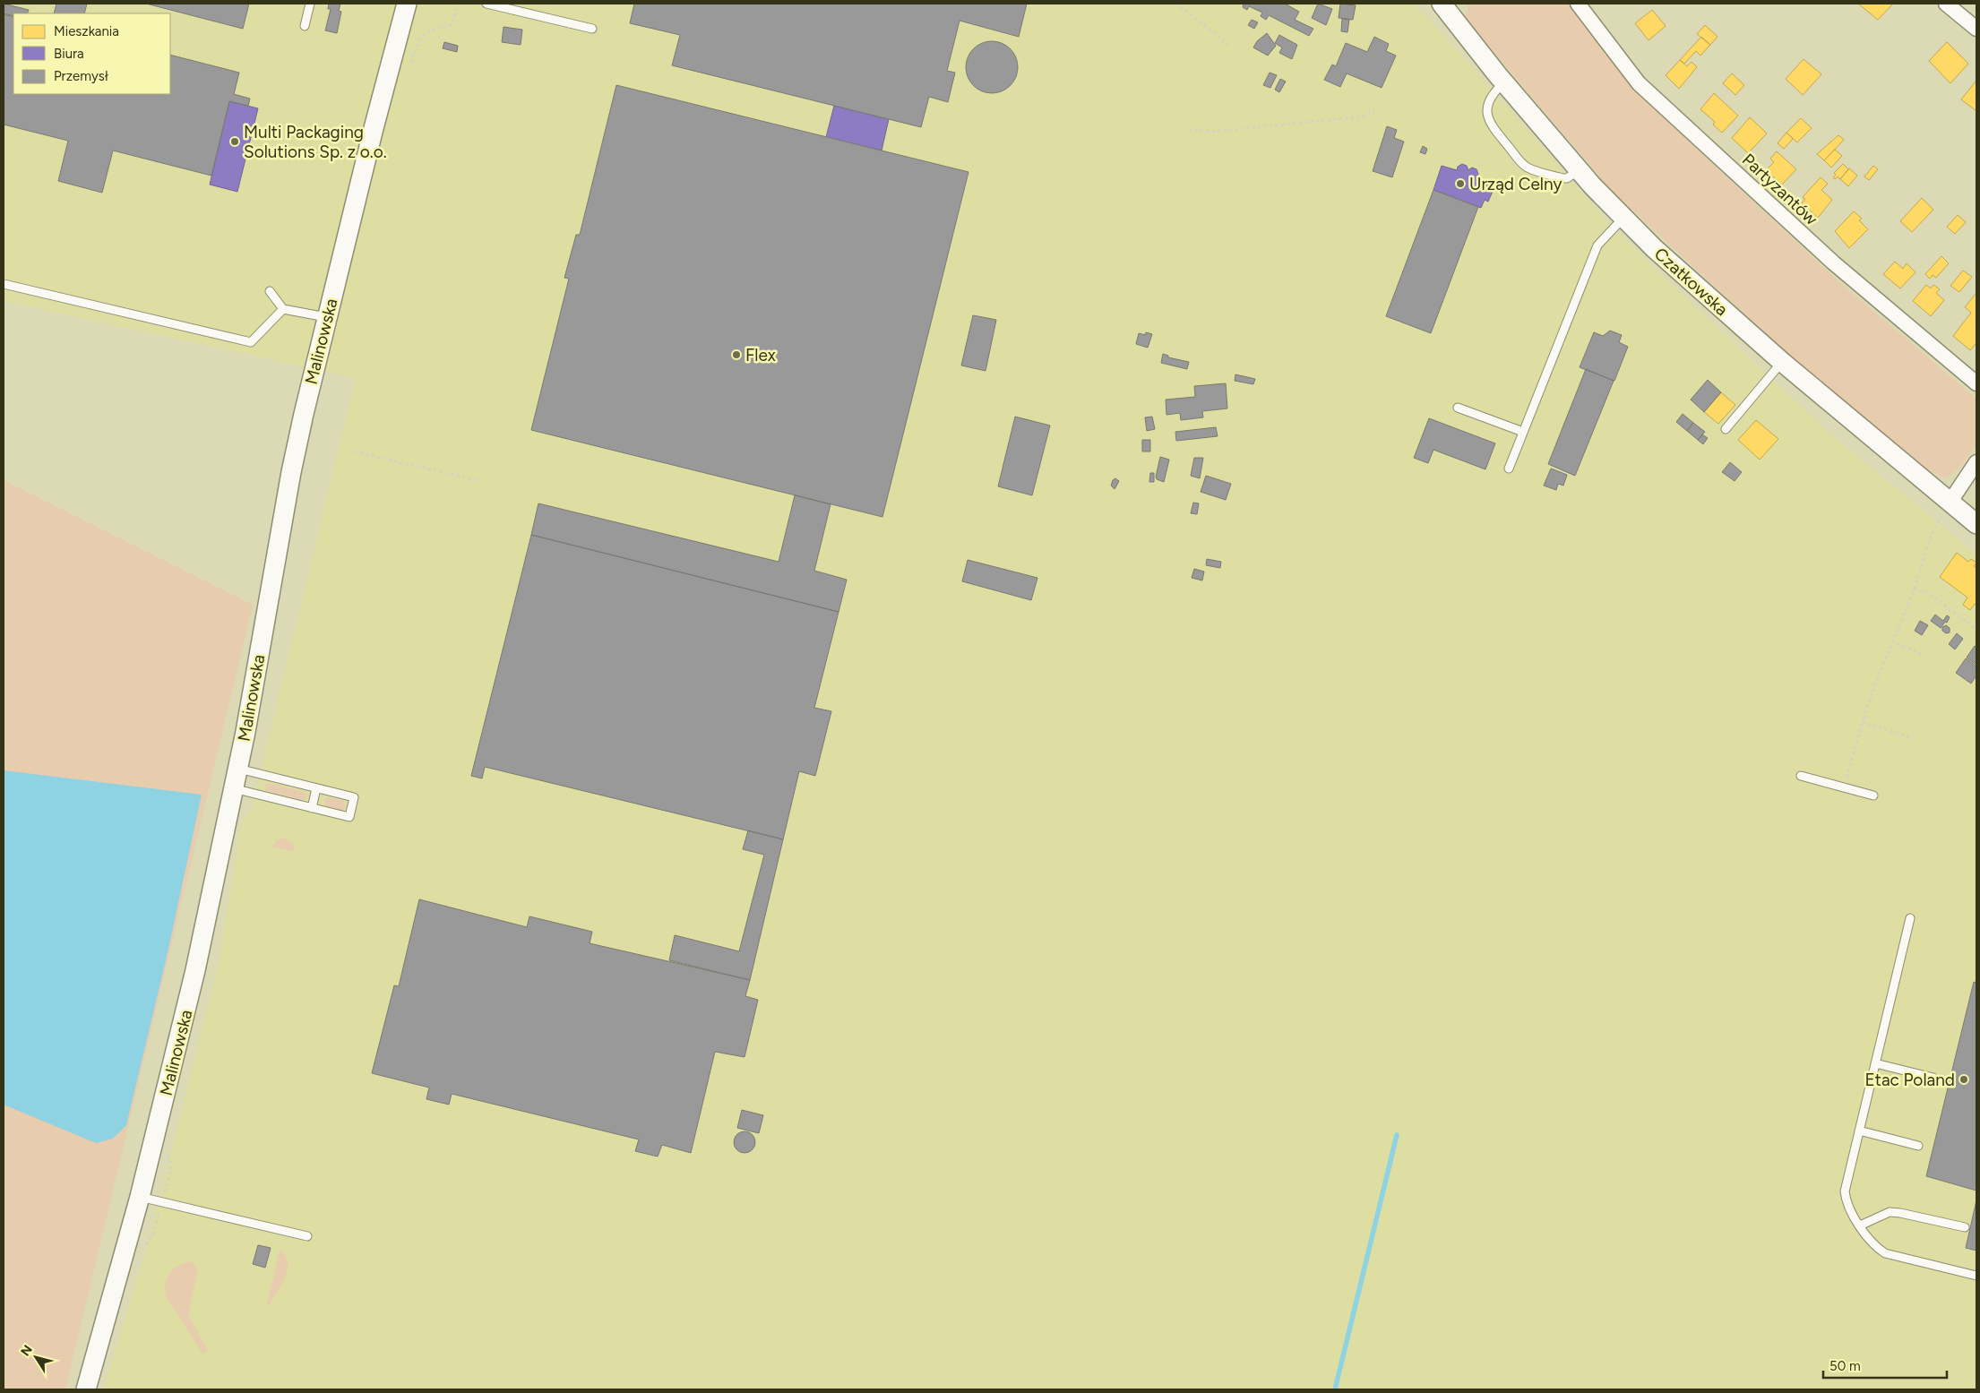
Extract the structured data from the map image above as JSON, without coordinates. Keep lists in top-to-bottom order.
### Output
{
  "streets": {
    "street": ["Partyzantów", "Czatkowska", "Malinowska"]
  },
  "places": [
    "Multi Packaging Solutions Sp. z o.o.",
    "Urząd Celny",
    "Flex",
    "Etac Poland"
  ],
  "legend": ["Mieszkania", "Biura", "Przemysł"],
  "scale_bar": "50 m",
  "north": "top left"
}
